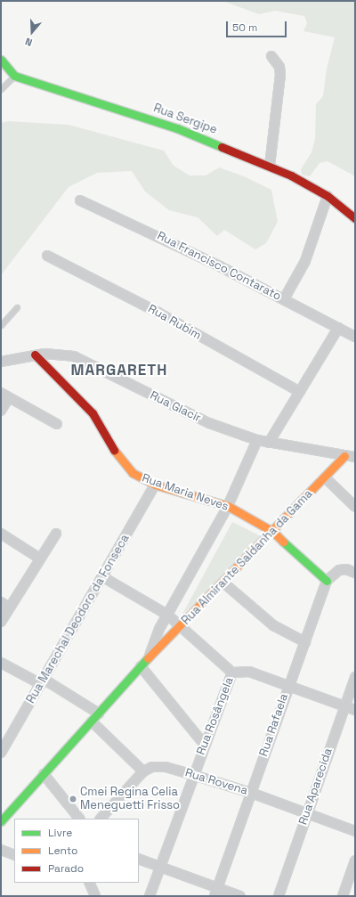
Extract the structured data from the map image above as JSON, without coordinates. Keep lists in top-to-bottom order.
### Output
{
  "streets": {
    "street": [
      "Rua Sergipe",
      "Rua Francisco Contarato",
      "Rua Rubim",
      "Rua Glacir",
      "Rua Maria Neves",
      "Rua Almirante Saldanha da Gama",
      "Rua Marechal Deodoro da Fonseca",
      "Rua Rosângela",
      "Rua Rafaela",
      "Rua Rovena",
      "Rua Aparecida"
    ]
  },
  "crossings": [
    ["Rua Glacir", "Rua Maria Neves"],
    ["Rua Glacir", "Rua Almirante Saldanha da Gama"],
    ["Rua Maria Neves", "Rua Almirante Saldanha da Gama"],
    ["Rua Maria Neves", "Rua Marechal Deodoro da Fonseca"],
    ["Rua Maria Neves", "Rua Rafaela"],
    ["Rua Rosângela", "Rua Rafaela"],
    ["Rua Rosângela", "Rua Rovena"],
    ["Rua Rafaela", "Rua Rovena"],
    ["Rua Rovena", "Rua Aparecida"]
  ],
  "districts": ["MARGARETH"],
  "places": ["Cmei Regina Celia Meneguetti Frisso"],
  "legend": ["Livre", "Lento", "Parado"],
  "scale_bar": "50 m",
  "north": "bottom"
}
